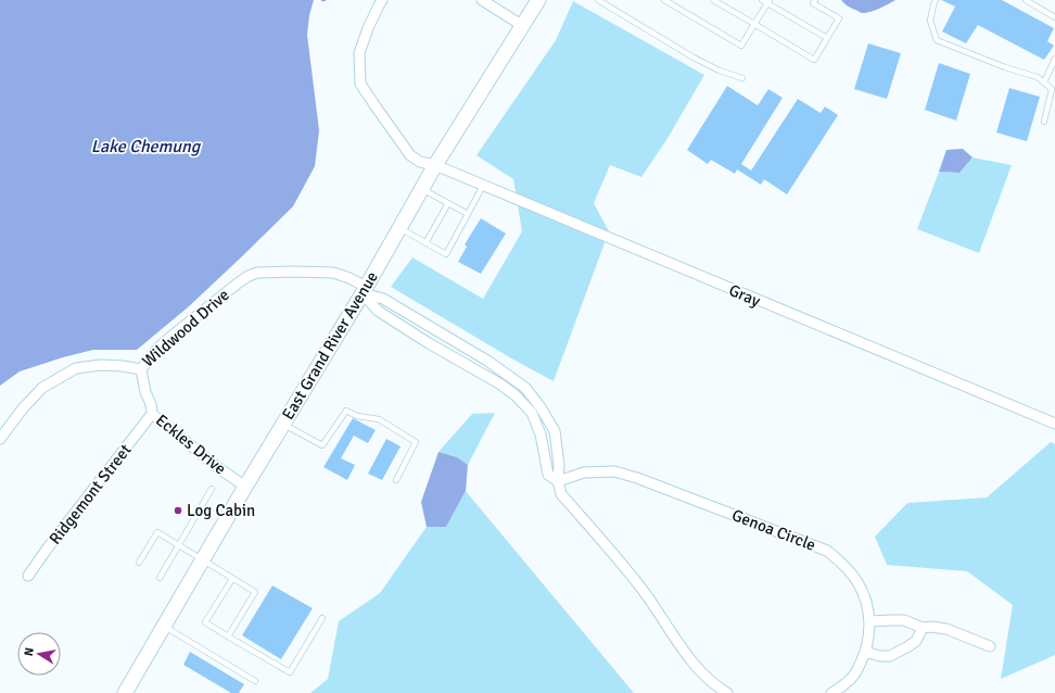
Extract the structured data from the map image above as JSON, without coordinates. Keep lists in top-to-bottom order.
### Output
{
  "streets": {
    "main road": ["East Grand River Avenue"],
    "street": [
      "Gray",
      "Wildwood Drive",
      "Eckles Drive",
      "Ridgemont Street",
      "Genoa Circle"
    ]
  },
  "crossings": [
    ["Gray", "East Grand River Avenue"],
    ["Wildwood Drive", "East Grand River Avenue"],
    ["Wildwood Drive", "Eckles Drive"],
    ["East Grand River Avenue", "Eckles Drive"],
    ["Eckles Drive", "Ridgemont Street"]
  ],
  "water": ["Lake Chemung"],
  "places": ["Log Cabin"],
  "north": "left"
}
